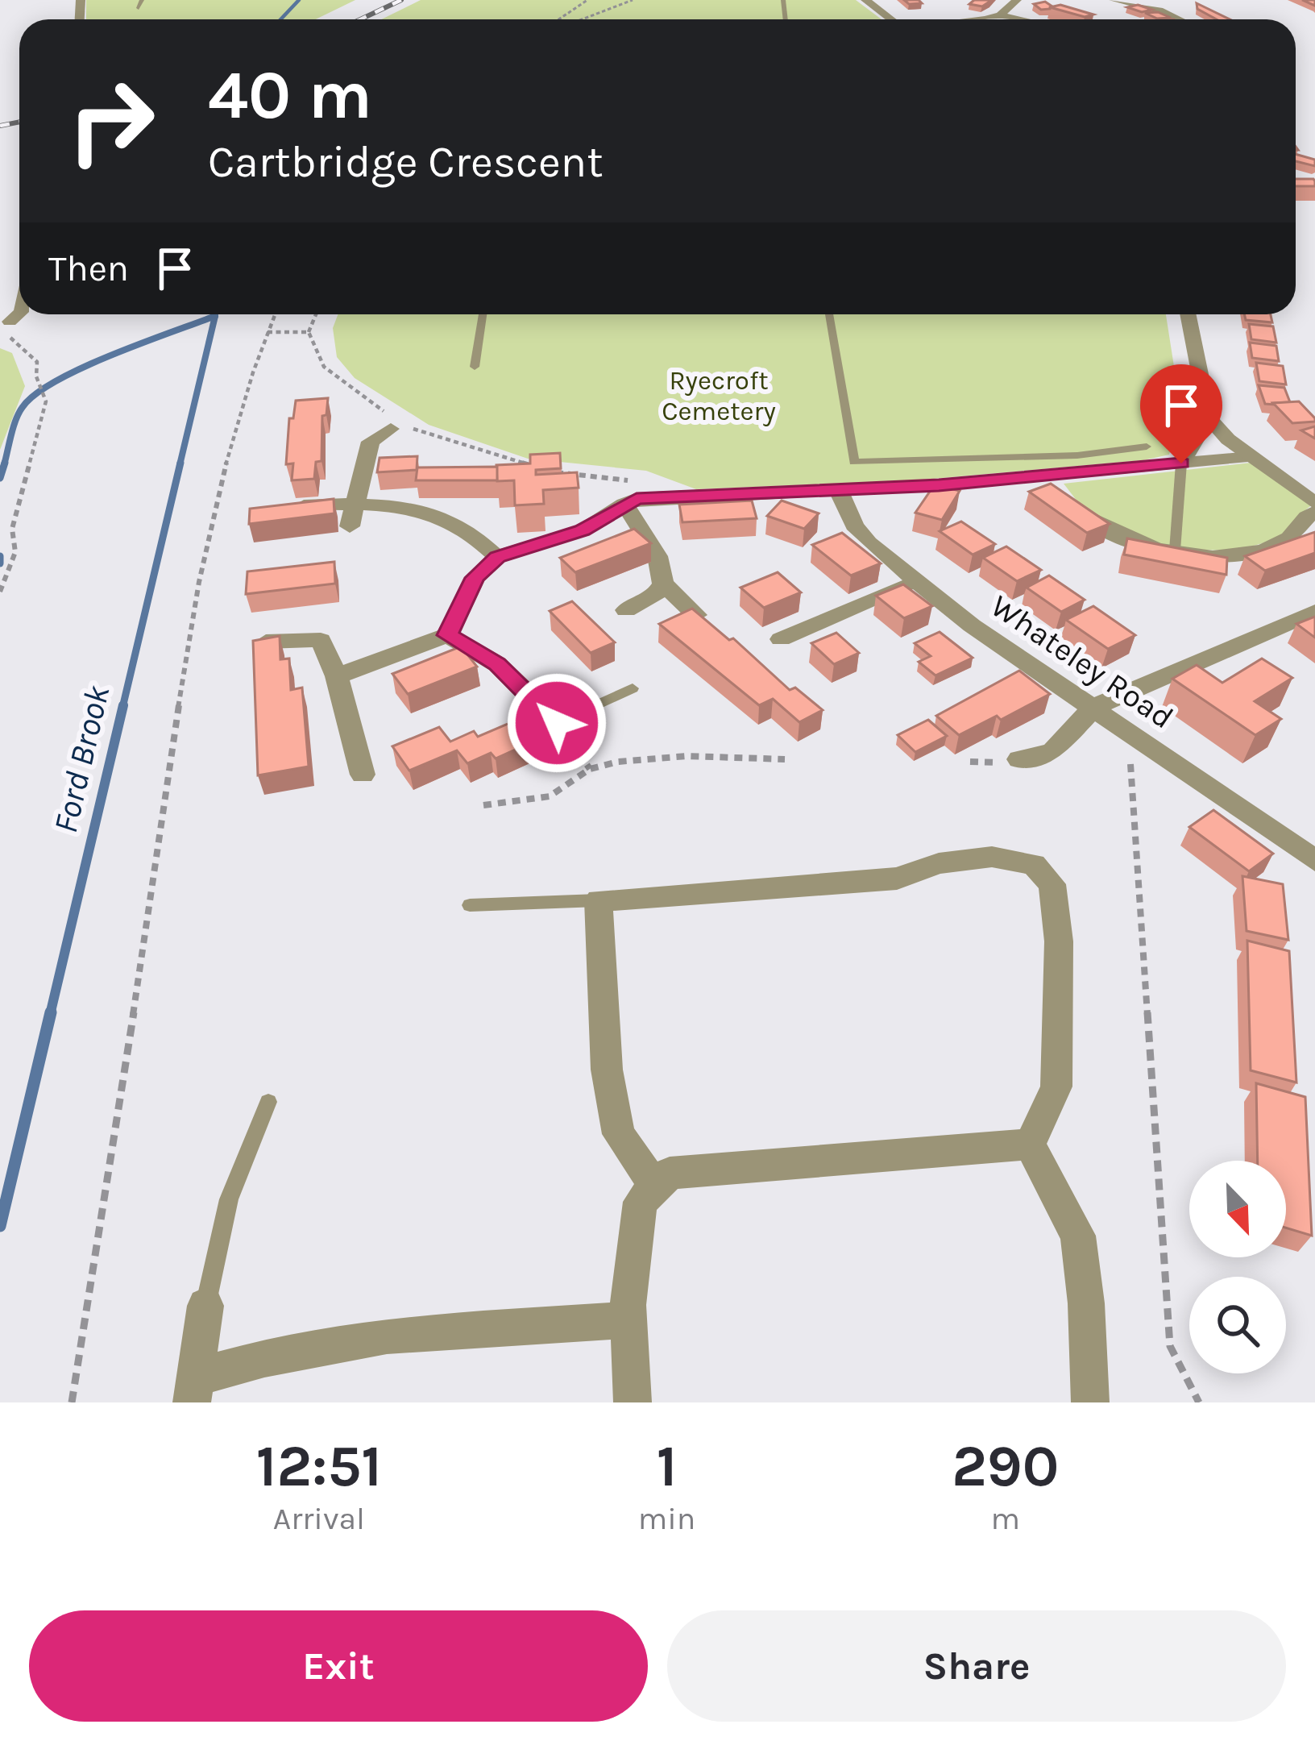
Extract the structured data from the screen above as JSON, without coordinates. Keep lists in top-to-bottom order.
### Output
{
  "streets": {
    "street": ["Whateley Road"]
  },
  "water": ["Ford Brook"],
  "parks": ["Ryecroft Cemetery"],
  "north": "bottom right",
  "page": {
    "turn": ["40 m", "Cartbridge Crescent"],
    "then": "Then",
    "eta": [
      "12:51",
      "Arrival",
      "1",
      "min",
      "290",
      "m"
    ],
    "buttons": ["Exit", "Share"]
  }
}
